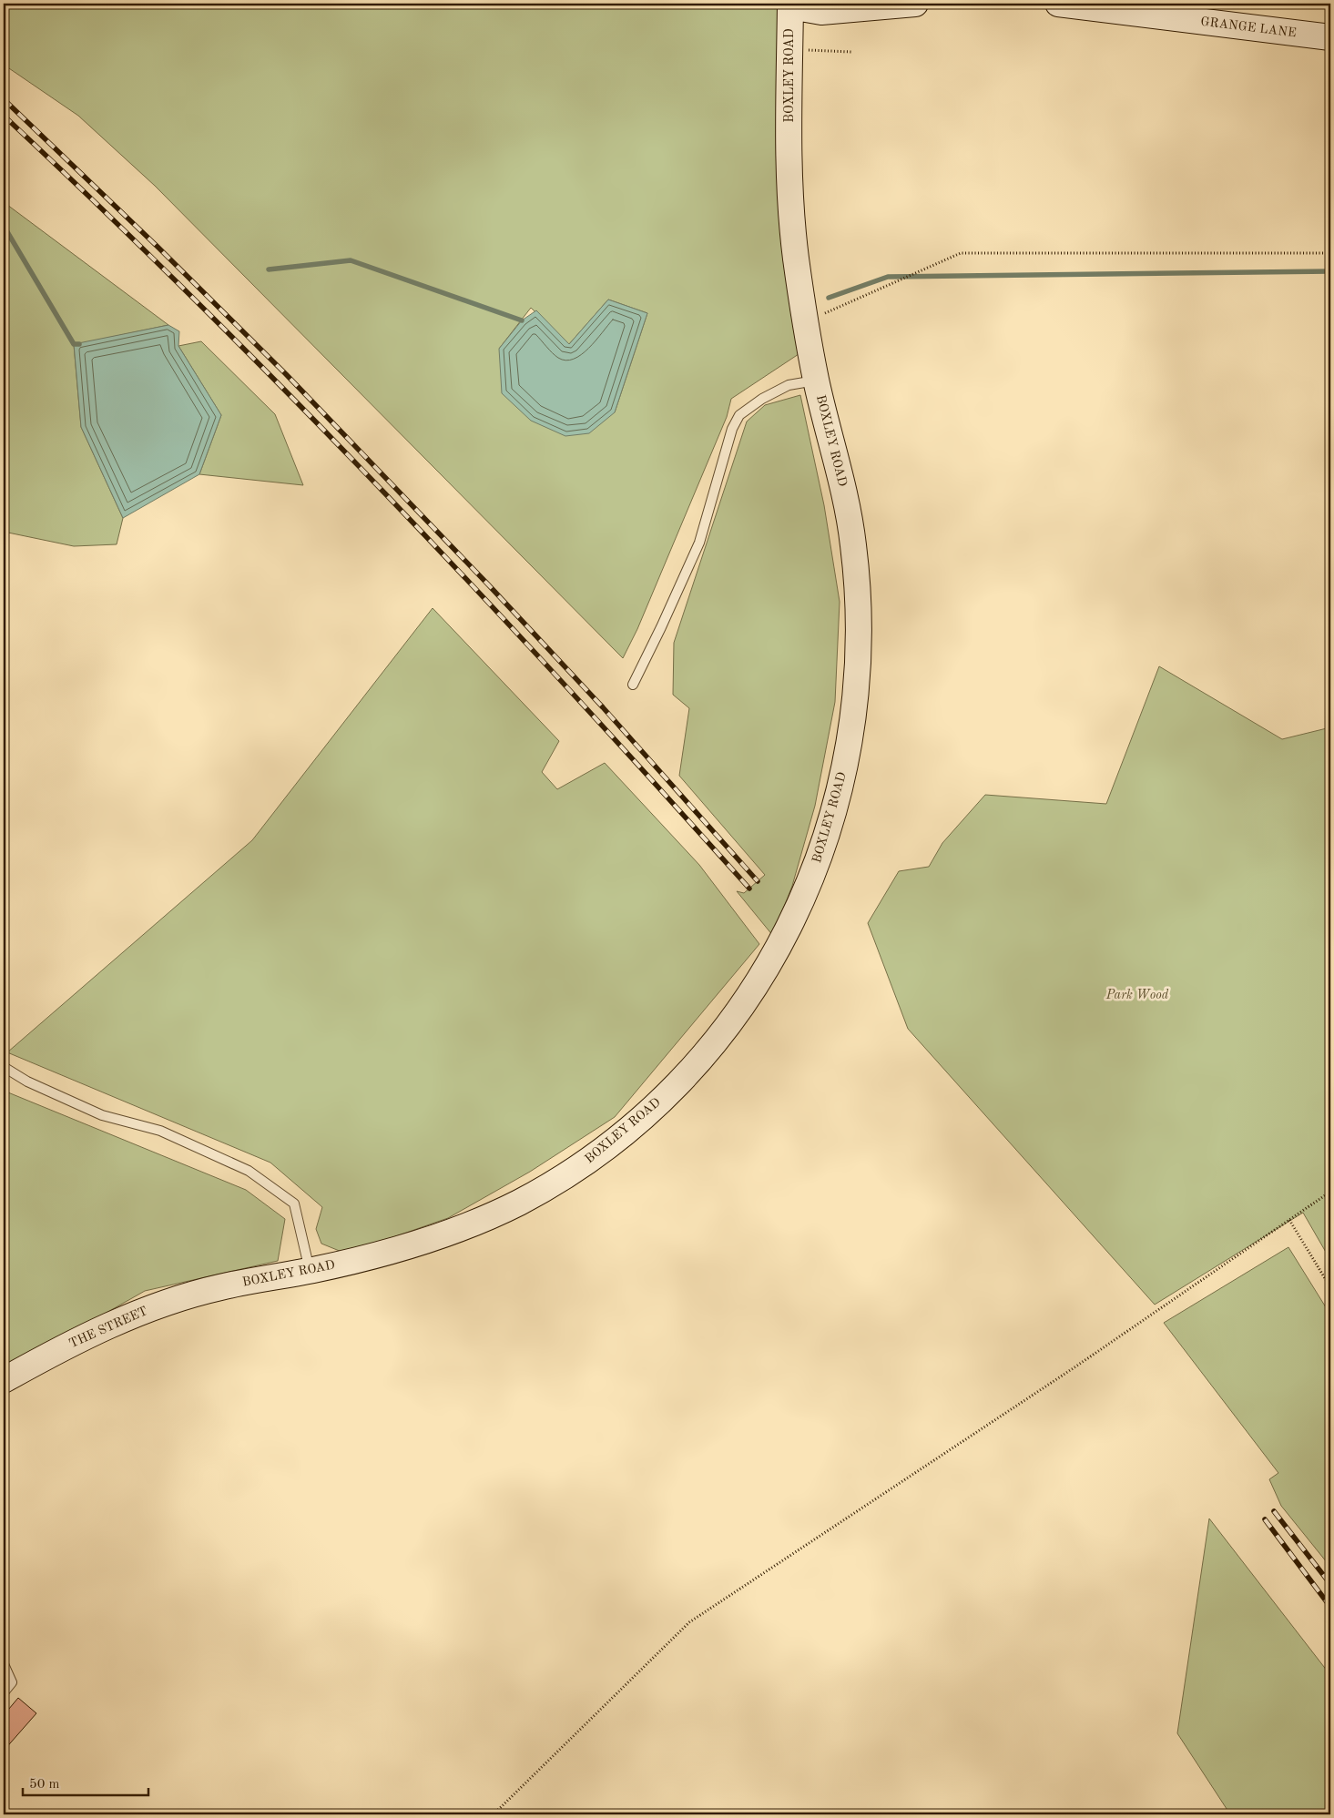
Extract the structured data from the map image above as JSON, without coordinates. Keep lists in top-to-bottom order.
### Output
{
  "streets": {
    "street": ["GRANGE LANE", "BOXLEY ROAD", "THE STREET"]
  },
  "crossings": [
    ["BOXLEY ROAD", "THE STREET"]
  ],
  "parks": ["Park Wood"],
  "scale_bar": "50 m"
}
